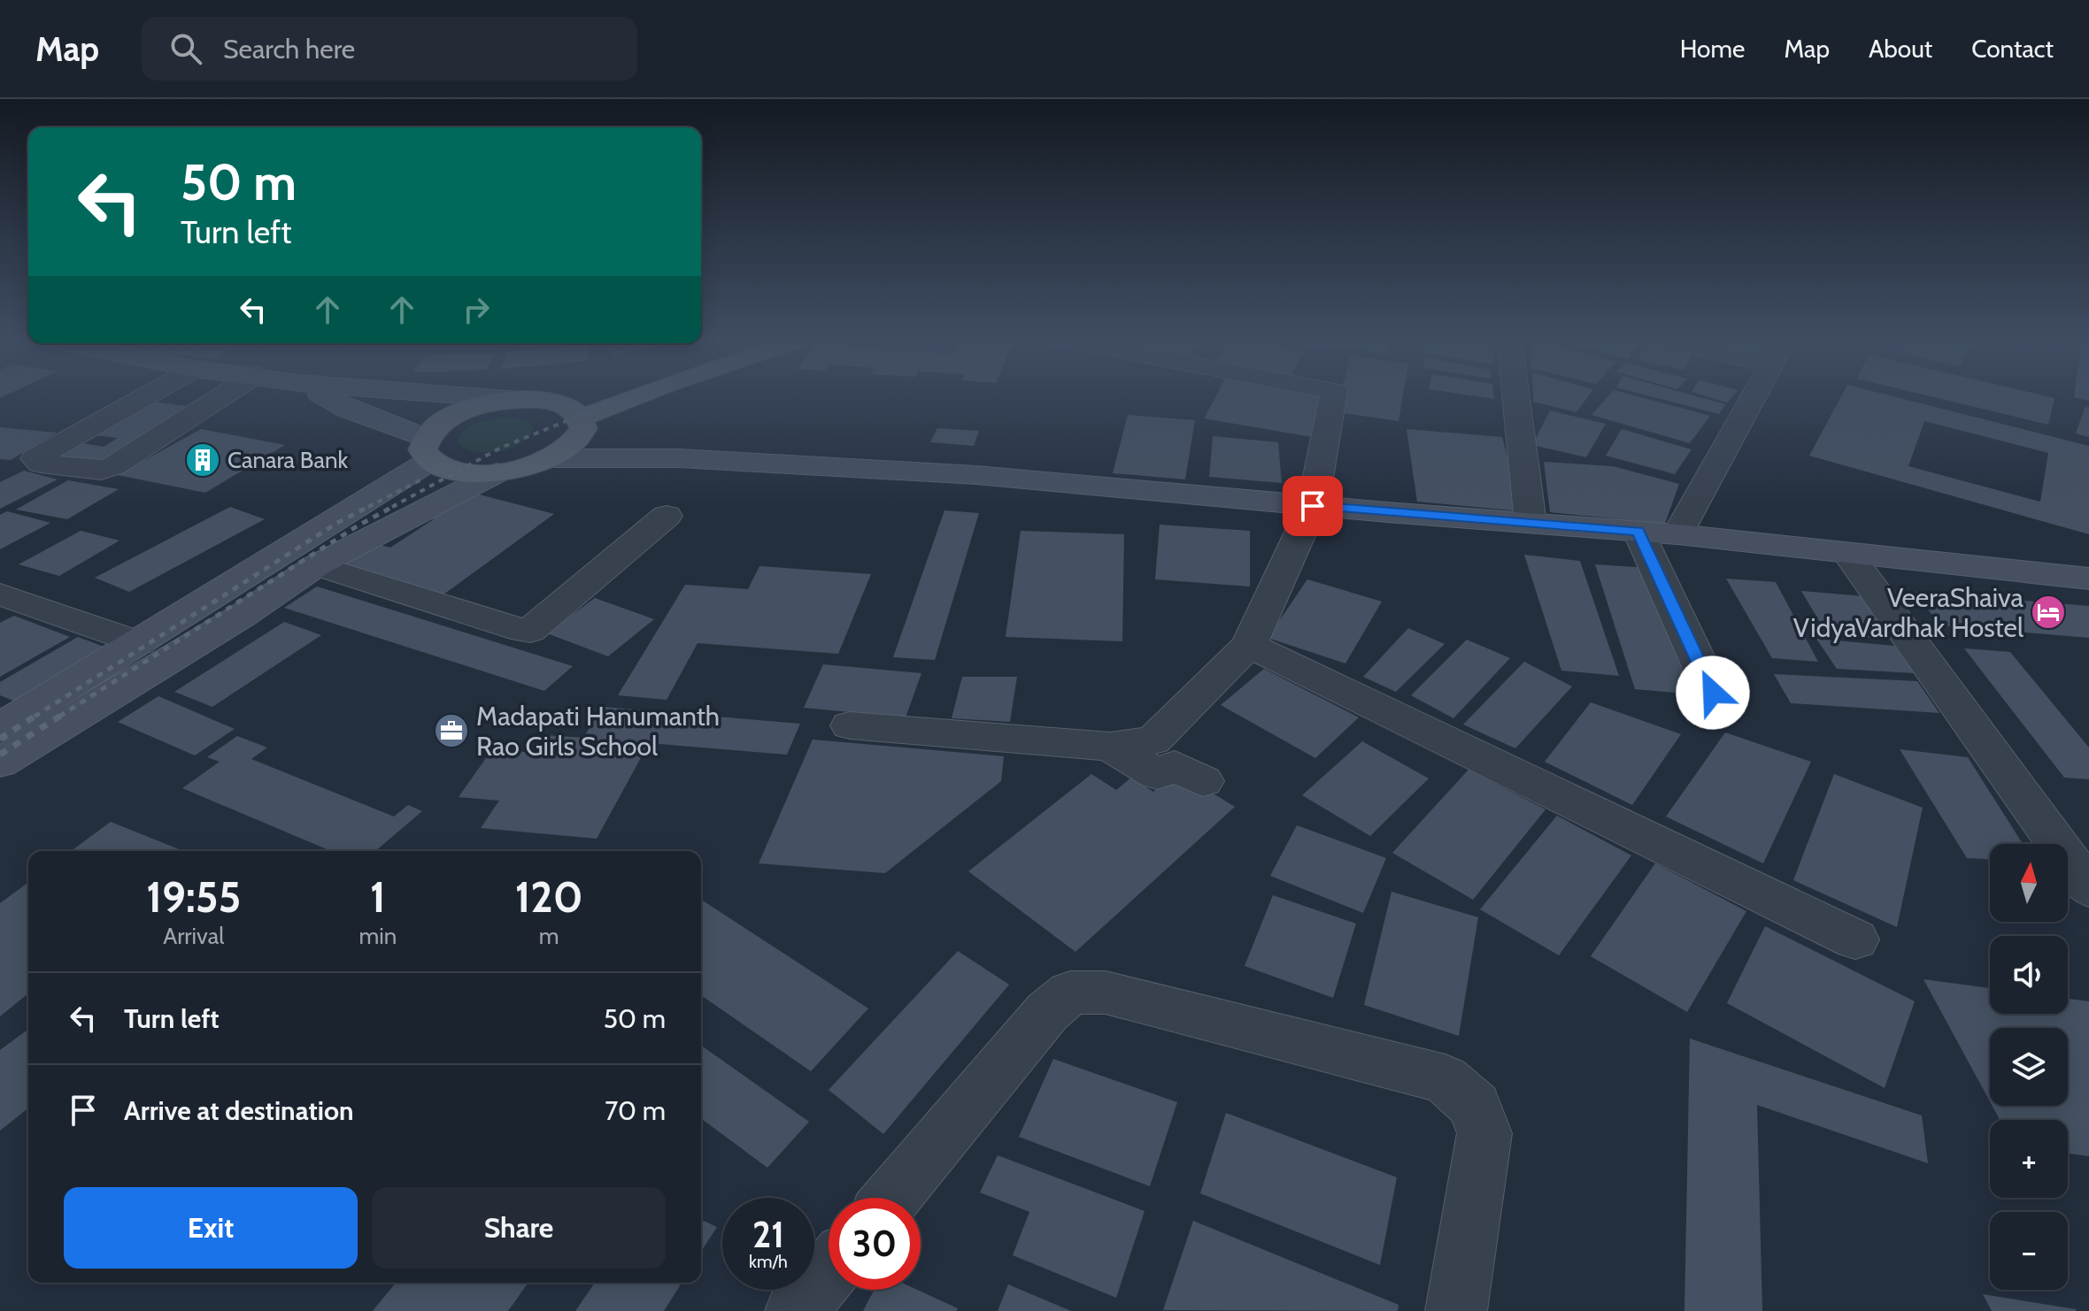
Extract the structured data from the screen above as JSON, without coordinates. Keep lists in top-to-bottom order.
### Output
{
  "places": {
    "building": ["Canara Bank"],
    "hotel": ["VeeraShaiva VidyaVardhak Hostel"],
    "office": ["Madapati Hanumanth Rao Girls School"]
  },
  "north": "top",
  "page": {
    "header": "Map",
    "search": "Search here",
    "nav": [
      "Home",
      "Map",
      "About",
      "Contact"
    ],
    "turn": ["50 m", "Turn left"],
    "map_buttons": ["+", "−"],
    "eta": [
      "19:55",
      "Arrival",
      "1",
      "min",
      "120",
      "m"
    ],
    "list": [
      {
        "name": "Turn left",
        "value": "50 m"
      },
      {
        "name": "Arrive at destination",
        "value": "70 m"
      }
    ],
    "buttons": ["Exit", "Share"],
    "speed": "21 km/h",
    "limit": "30"
  }
}
